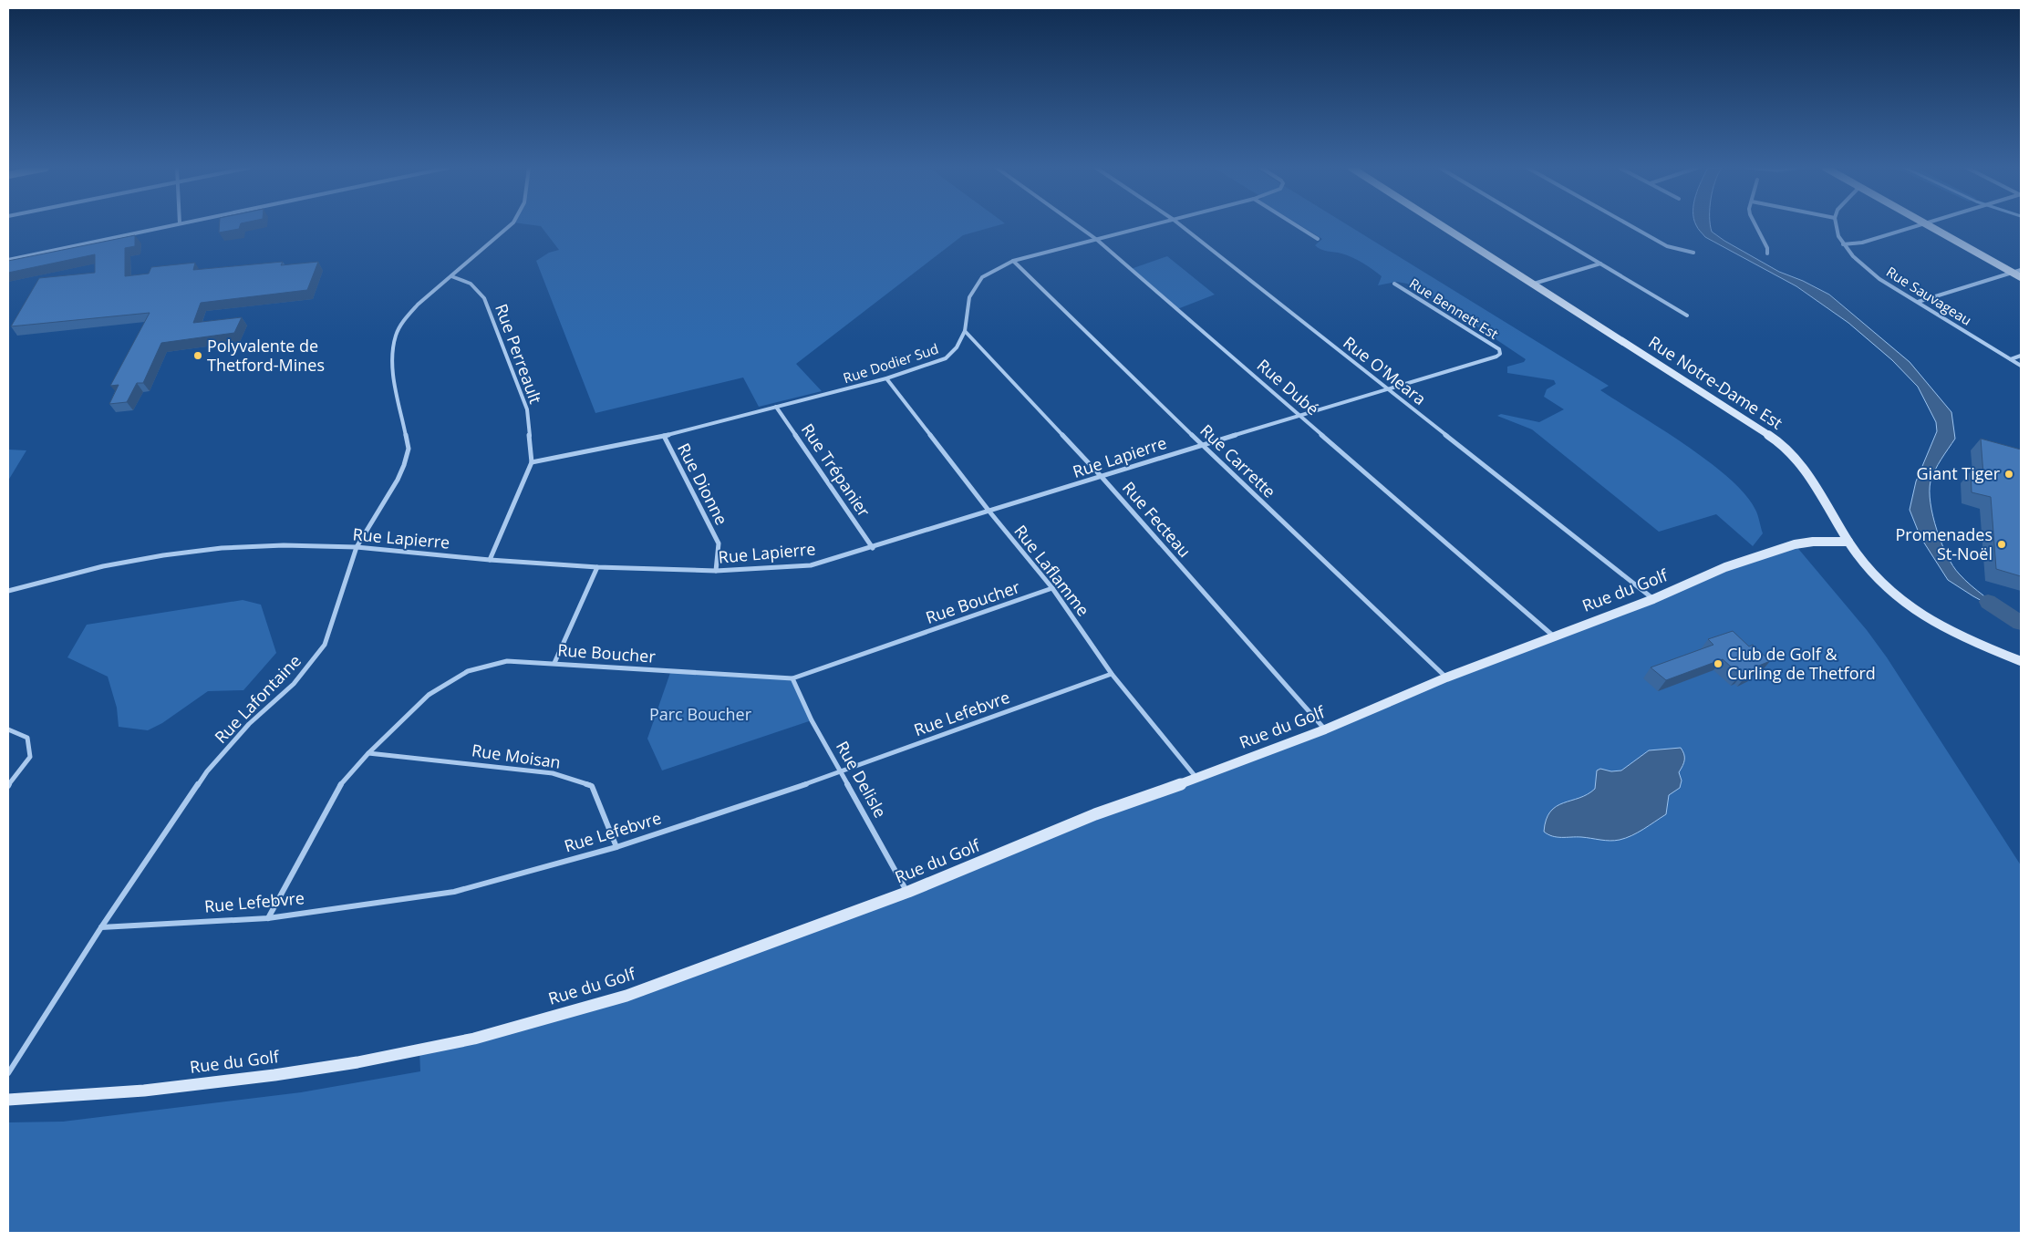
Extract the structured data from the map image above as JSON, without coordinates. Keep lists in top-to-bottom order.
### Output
{
  "streets": {
    "street": [
      "Rue Sauvageau",
      "Rue Bennett Est",
      "Rue Perreault",
      "Rue Dodier Sud",
      "Rue O'Meara",
      "Rue Notre-Dame Est",
      "Rue Dubé",
      "Rue Lapierre",
      "Rue Carrette",
      "Rue Trépanier",
      "Rue Dionne",
      "Rue Fecteau",
      "Rue Laflamme",
      "Rue du Golf",
      "Rue Boucher",
      "Rue Lafontaine",
      "Rue Lefebvre",
      "Rue Moisan",
      "Rue Delisle"
    ]
  },
  "crossings": [
    ["Rue Bennett Est", "Rue Lapierre"],
    ["Rue Perreault", "Rue Dodier Sud"],
    ["Rue Perreault", "Rue Lapierre"],
    ["Rue Perreault", "Rue Lafontaine"],
    ["Rue Dodier Sud", "Rue Dubé"],
    ["Rue Dodier Sud", "Rue Carrette"],
    ["Rue Dodier Sud", "Rue Trépanier"],
    ["Rue Dodier Sud", "Rue Dionne"],
    ["Rue Dodier Sud", "Rue Fecteau"],
    ["Rue Dodier Sud", "Rue Laflamme"],
    ["Rue O'Meara", "Rue Lapierre"],
    ["Rue O'Meara", "Rue du Golf"],
    ["Rue Notre-Dame Est", "Rue du Golf"],
    ["Rue Dubé", "Rue Lapierre"],
    ["Rue Dubé", "Rue du Golf"],
    ["Rue Lapierre", "Rue Carrette"],
    ["Rue Lapierre", "Rue Trépanier"],
    ["Rue Lapierre", "Rue Dionne"],
    ["Rue Lapierre", "Rue Fecteau"],
    ["Rue Lapierre", "Rue Laflamme"],
    ["Rue Lapierre", "Rue Lafontaine"],
    ["Rue Carrette", "Rue du Golf"],
    ["Rue Fecteau", "Rue du Golf"],
    ["Rue Laflamme", "Rue du Golf"],
    ["Rue Laflamme", "Rue Boucher"],
    ["Rue Laflamme", "Rue Lefebvre"],
    ["Rue du Golf", "Rue Delisle"],
    ["Rue Boucher", "Rue Lefebvre"],
    ["Rue Boucher", "Rue Moisan"],
    ["Rue Boucher", "Rue Delisle"],
    ["Rue Lafontaine", "Rue Lefebvre"],
    ["Rue Lefebvre", "Rue Moisan"],
    ["Rue Lefebvre", "Rue Delisle"]
  ],
  "parks": ["Parc Boucher"],
  "places": [
    "Polyvalente de Thetford-Mines",
    "Giant Tiger",
    "Promenades St-Noël",
    "Club de Golf & Curling de Thetford"
  ]
}
